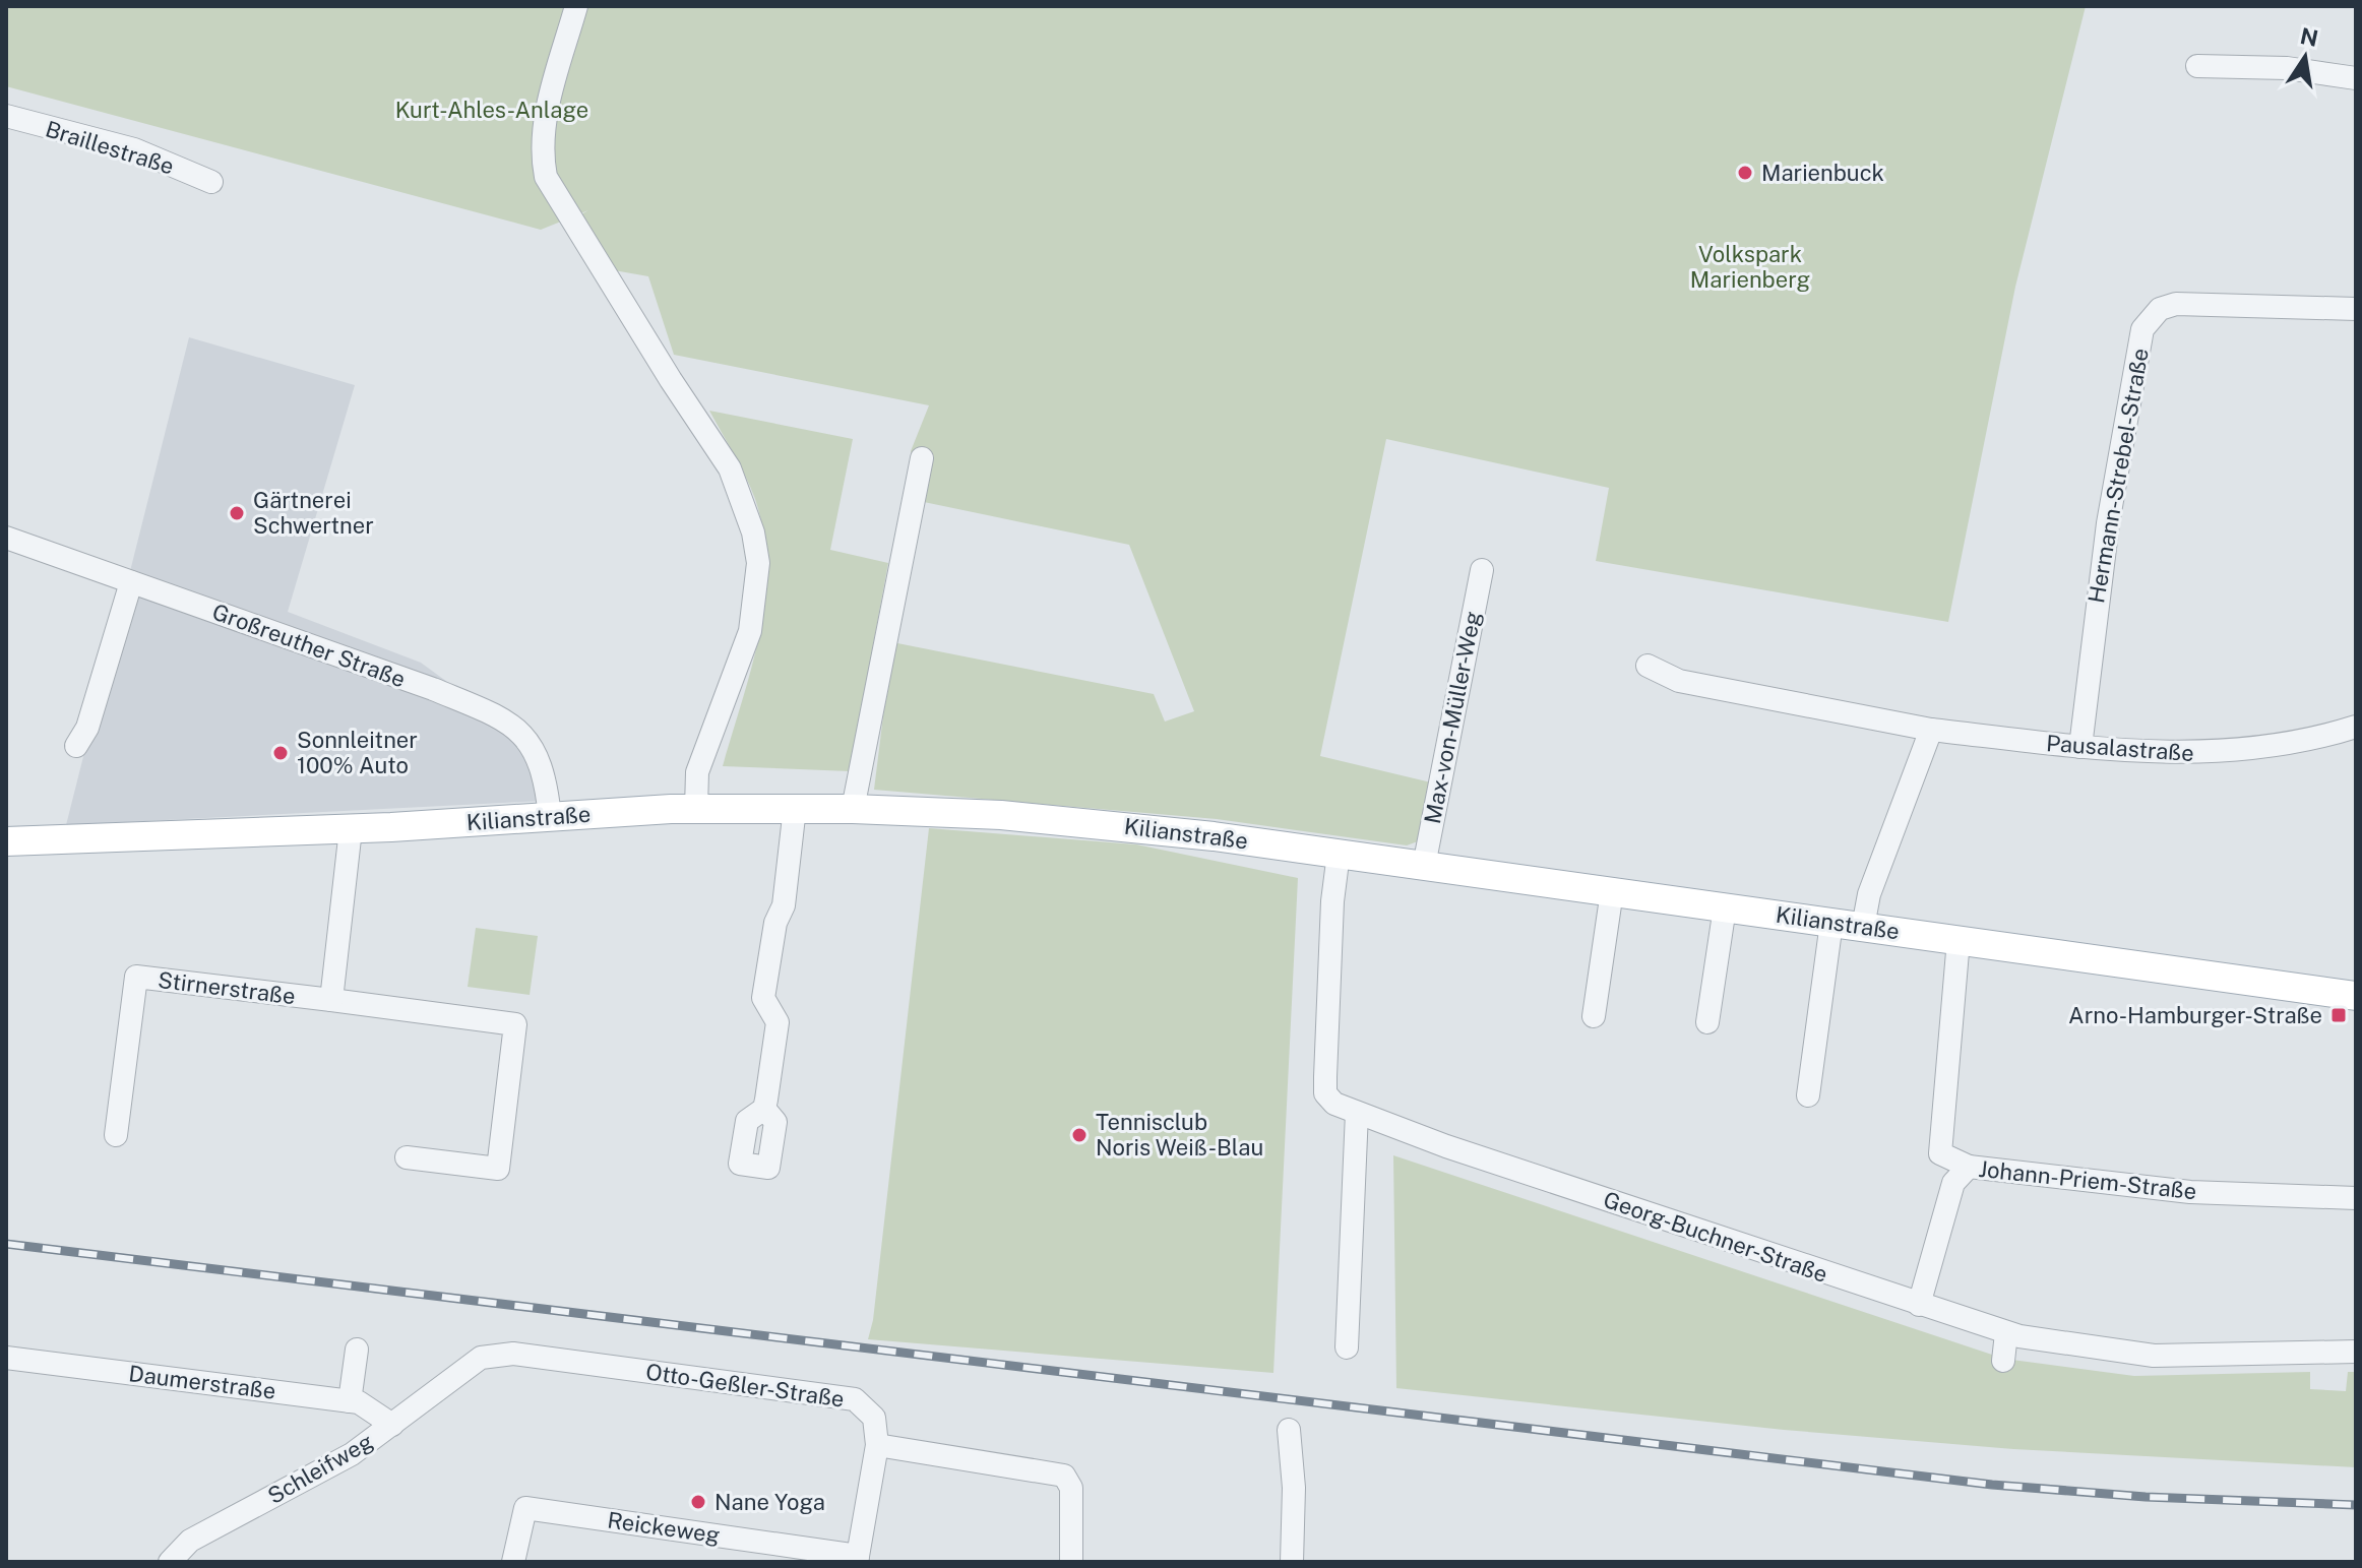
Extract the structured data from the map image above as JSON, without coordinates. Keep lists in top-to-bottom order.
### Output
{
  "streets": {
    "main road": ["Kilianstraße"],
    "street": [
      "Braillestraße",
      "Hermann-Strebel-Straße",
      "Großreuther Straße",
      "Max-von-Müller-Weg",
      "Pausalastraße",
      "Stirnerstraße",
      "Johann-Priem-Straße",
      "Georg-Buchner-Straße",
      "Daumerstraße",
      "Otto-Geßler-Straße",
      "Schleifweg",
      "Reickeweg"
    ]
  },
  "crossings": [
    ["Hermann-Strebel-Straße", "Pausalastraße"],
    ["Großreuther Straße", "Kilianstraße"],
    ["Max-von-Müller-Weg", "Kilianstraße"],
    ["Kilianstraße", "Georg-Buchner-Straße"],
    ["Johann-Priem-Straße", "Georg-Buchner-Straße"],
    ["Daumerstraße", "Schleifweg"],
    ["Otto-Geßler-Straße", "Schleifweg"],
    ["Otto-Geßler-Straße", "Reickeweg"]
  ],
  "parks": ["Kurt-Ahles-Anlage", "Volkspark Marienberg"],
  "places": {
    "other": [
      "Marienbuck",
      "Gärtnerei Schwertner",
      "Sonnleitner 100% Auto",
      "Tennisclub Noris Weiß-Blau",
      "Nane Yoga"
    ],
    "transit": ["Arno-Hamburger-Straße"]
  },
  "north": "top"
}
